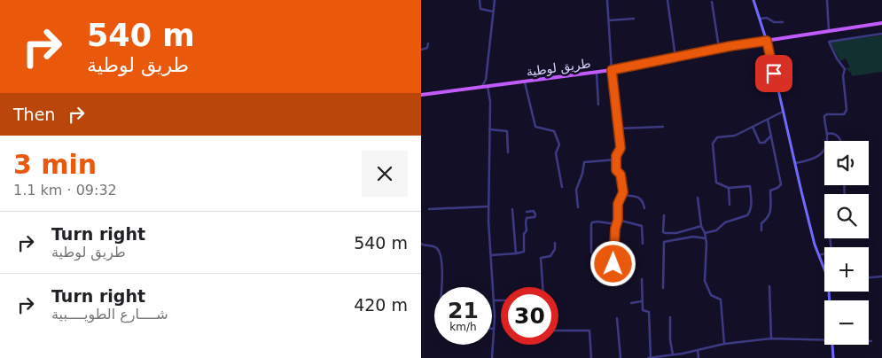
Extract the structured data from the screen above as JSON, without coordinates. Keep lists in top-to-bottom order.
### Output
{
  "streets": {
    "main road": ["طريق لوطية"]
  },
  "page": {
    "turn": ["540 m", "طريق لوطية"],
    "then": "Then",
    "heading": ["3 min", "1.1 km · 09:32"],
    "map_buttons": ["+", "−"],
    "list": [
      {
        "name": "Turn right",
        "note": "طريق لوطية",
        "value": "540 m"
      },
      {
        "name": "Turn right",
        "note": "شــــارع الطويــــبية",
        "value": "420 m"
      }
    ],
    "speed": "21 km/h",
    "limit": "30"
  }
}
